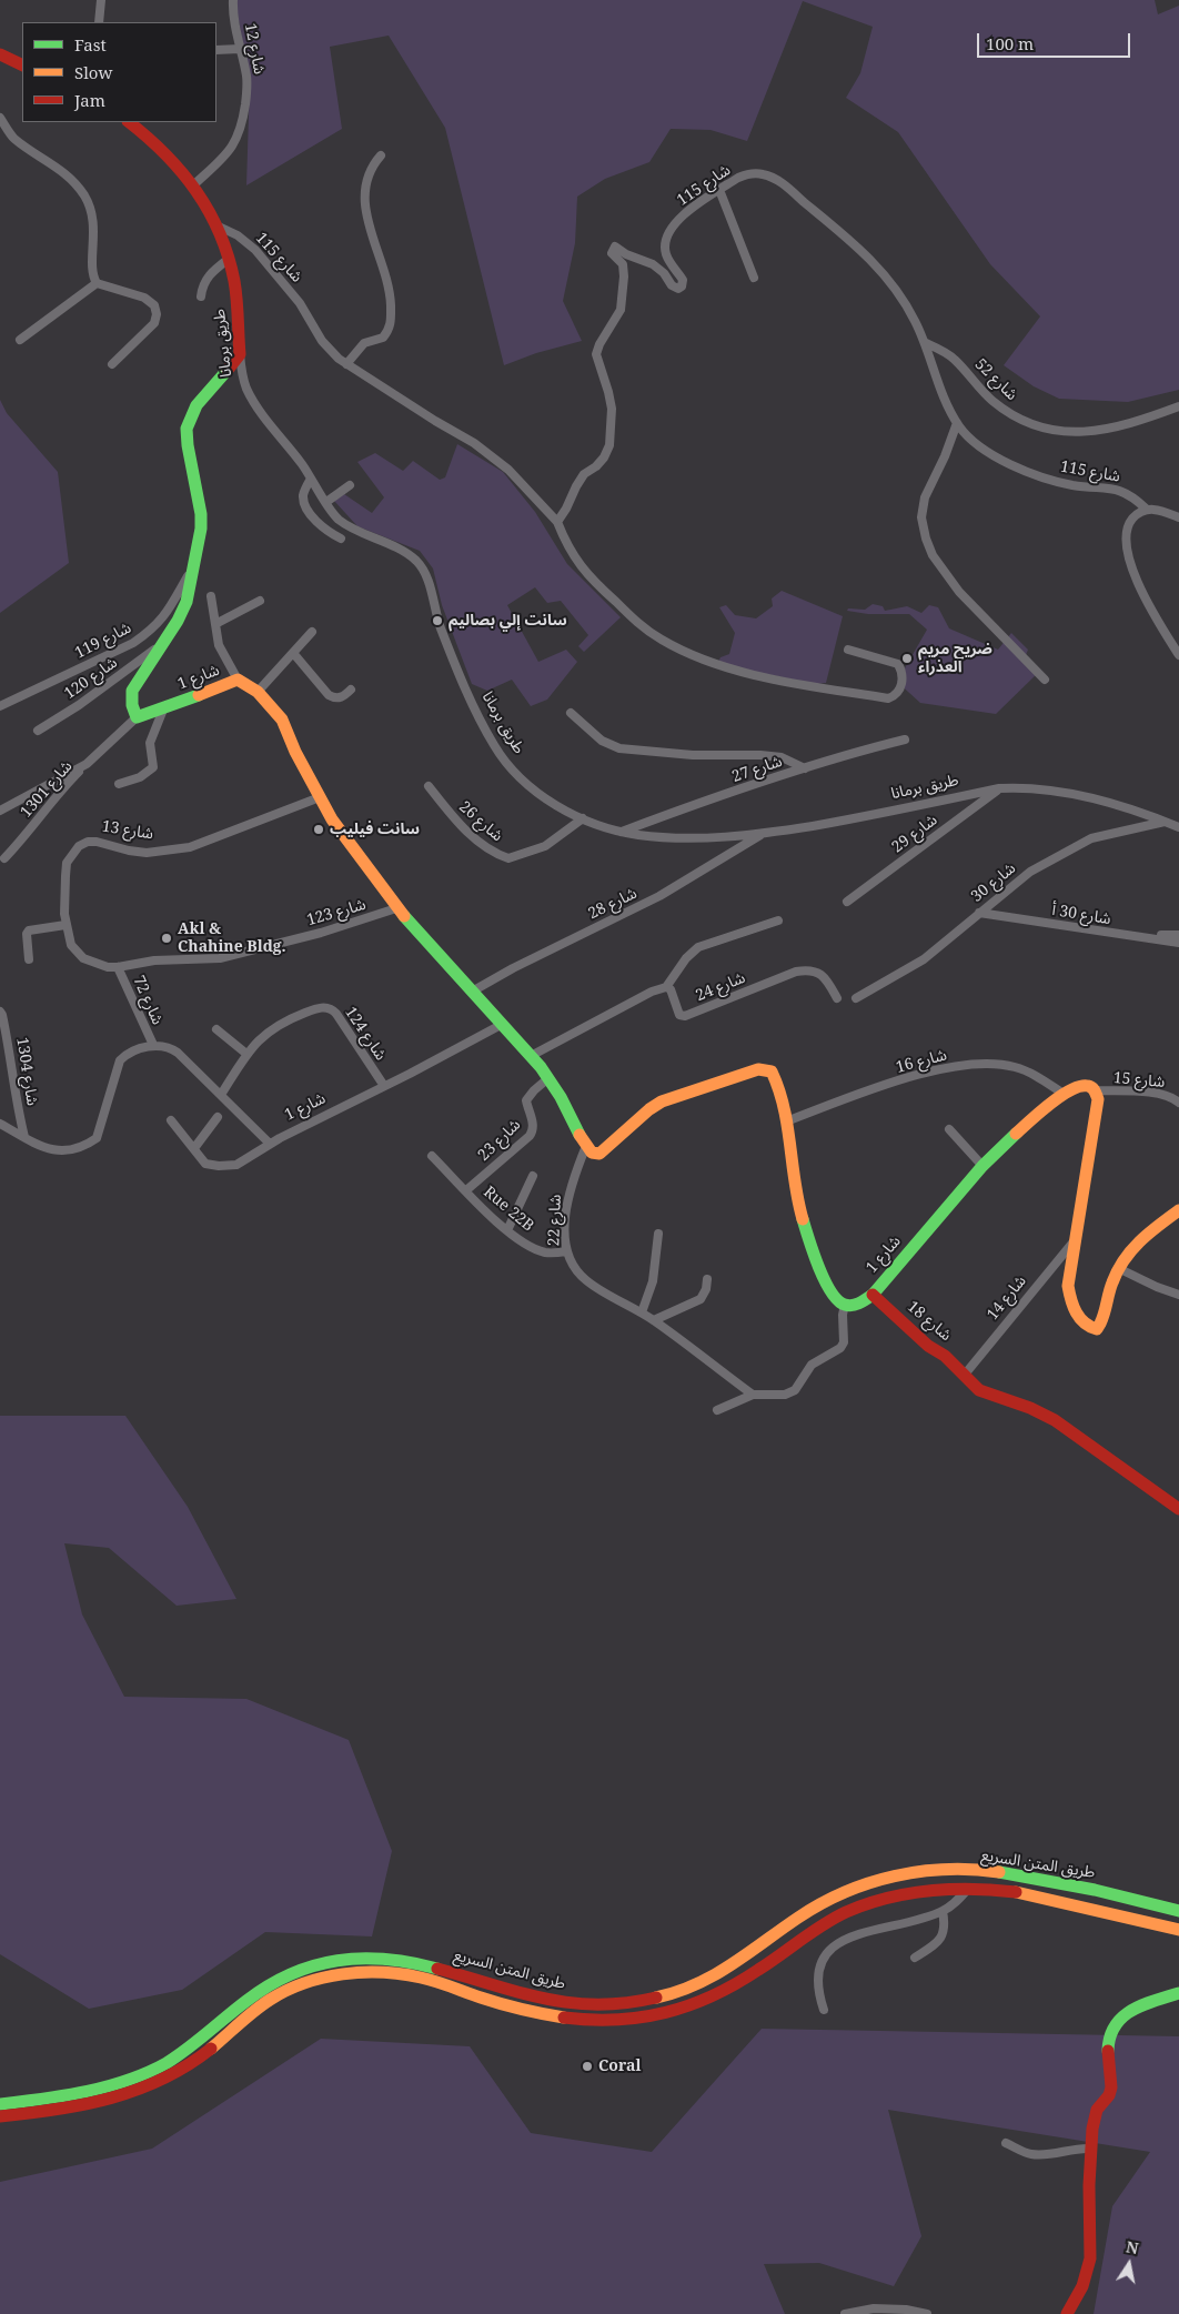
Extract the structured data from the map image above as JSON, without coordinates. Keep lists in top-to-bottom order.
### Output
{
  "streets": {
    "main road": [
      "طريق برمانا",
      "شارع 1",
      "شارع 18",
      "طريق المتن السريع"
    ],
    "street": [
      "شارع 12",
      "شارع 115",
      "شارع 52",
      "شارع 119",
      "شارع 120",
      "شارع 27",
      "شارع 1301",
      "شارع 26",
      "شارع 13",
      "شارع 29",
      "شارع 30",
      "شارع 28",
      "شارع 123",
      "شارع 30 أ",
      "شارع 24",
      "شارع 72",
      "شارع 124",
      "شارع 16",
      "شارع 1304",
      "شارع 15",
      "شارع 23",
      "Rue 22B",
      "شارع 22",
      "شارع 14"
    ]
  },
  "crossings": [
    ["شارع 12", "طريق برمانا"],
    ["شارع 115", "طريق برمانا"],
    ["شارع 115", "شارع 52"],
    ["طريق برمانا", "شارع 27"],
    ["طريق برمانا", "شارع 26"],
    ["طريق برمانا", "شارع 29"],
    ["طريق برمانا", "شارع 30"],
    ["طريق برمانا", "شارع 28"],
    ["شارع 1", "شارع 13"],
    ["شارع 1", "شارع 28"],
    ["شارع 1", "شارع 123"],
    ["شارع 1", "شارع 124"],
    ["شارع 1", "شارع 16"],
    ["شارع 1", "شارع 15"],
    ["شارع 1", "شارع 23"],
    ["شارع 1", "شارع 22"],
    ["شارع 1", "شارع 18"],
    ["شارع 13", "شارع 123"],
    ["شارع 13", "شارع 72"],
    ["شارع 30", "شارع 30 أ"],
    ["شارع 123", "شارع 72"],
    ["شارع 23", "Rue 22B"],
    ["Rue 22B", "شارع 22"],
    ["شارع 14", "شارع 18"]
  ],
  "places": [
    "سانت إلي بصاليم",
    "ضريح مريم العذراء",
    "سانت فيليب",
    "Akl & Chahine Bldg.",
    "Coral"
  ],
  "legend": ["Fast", "Slow", "Jam"],
  "scale_bar": "100 m",
  "north": "top"
}
